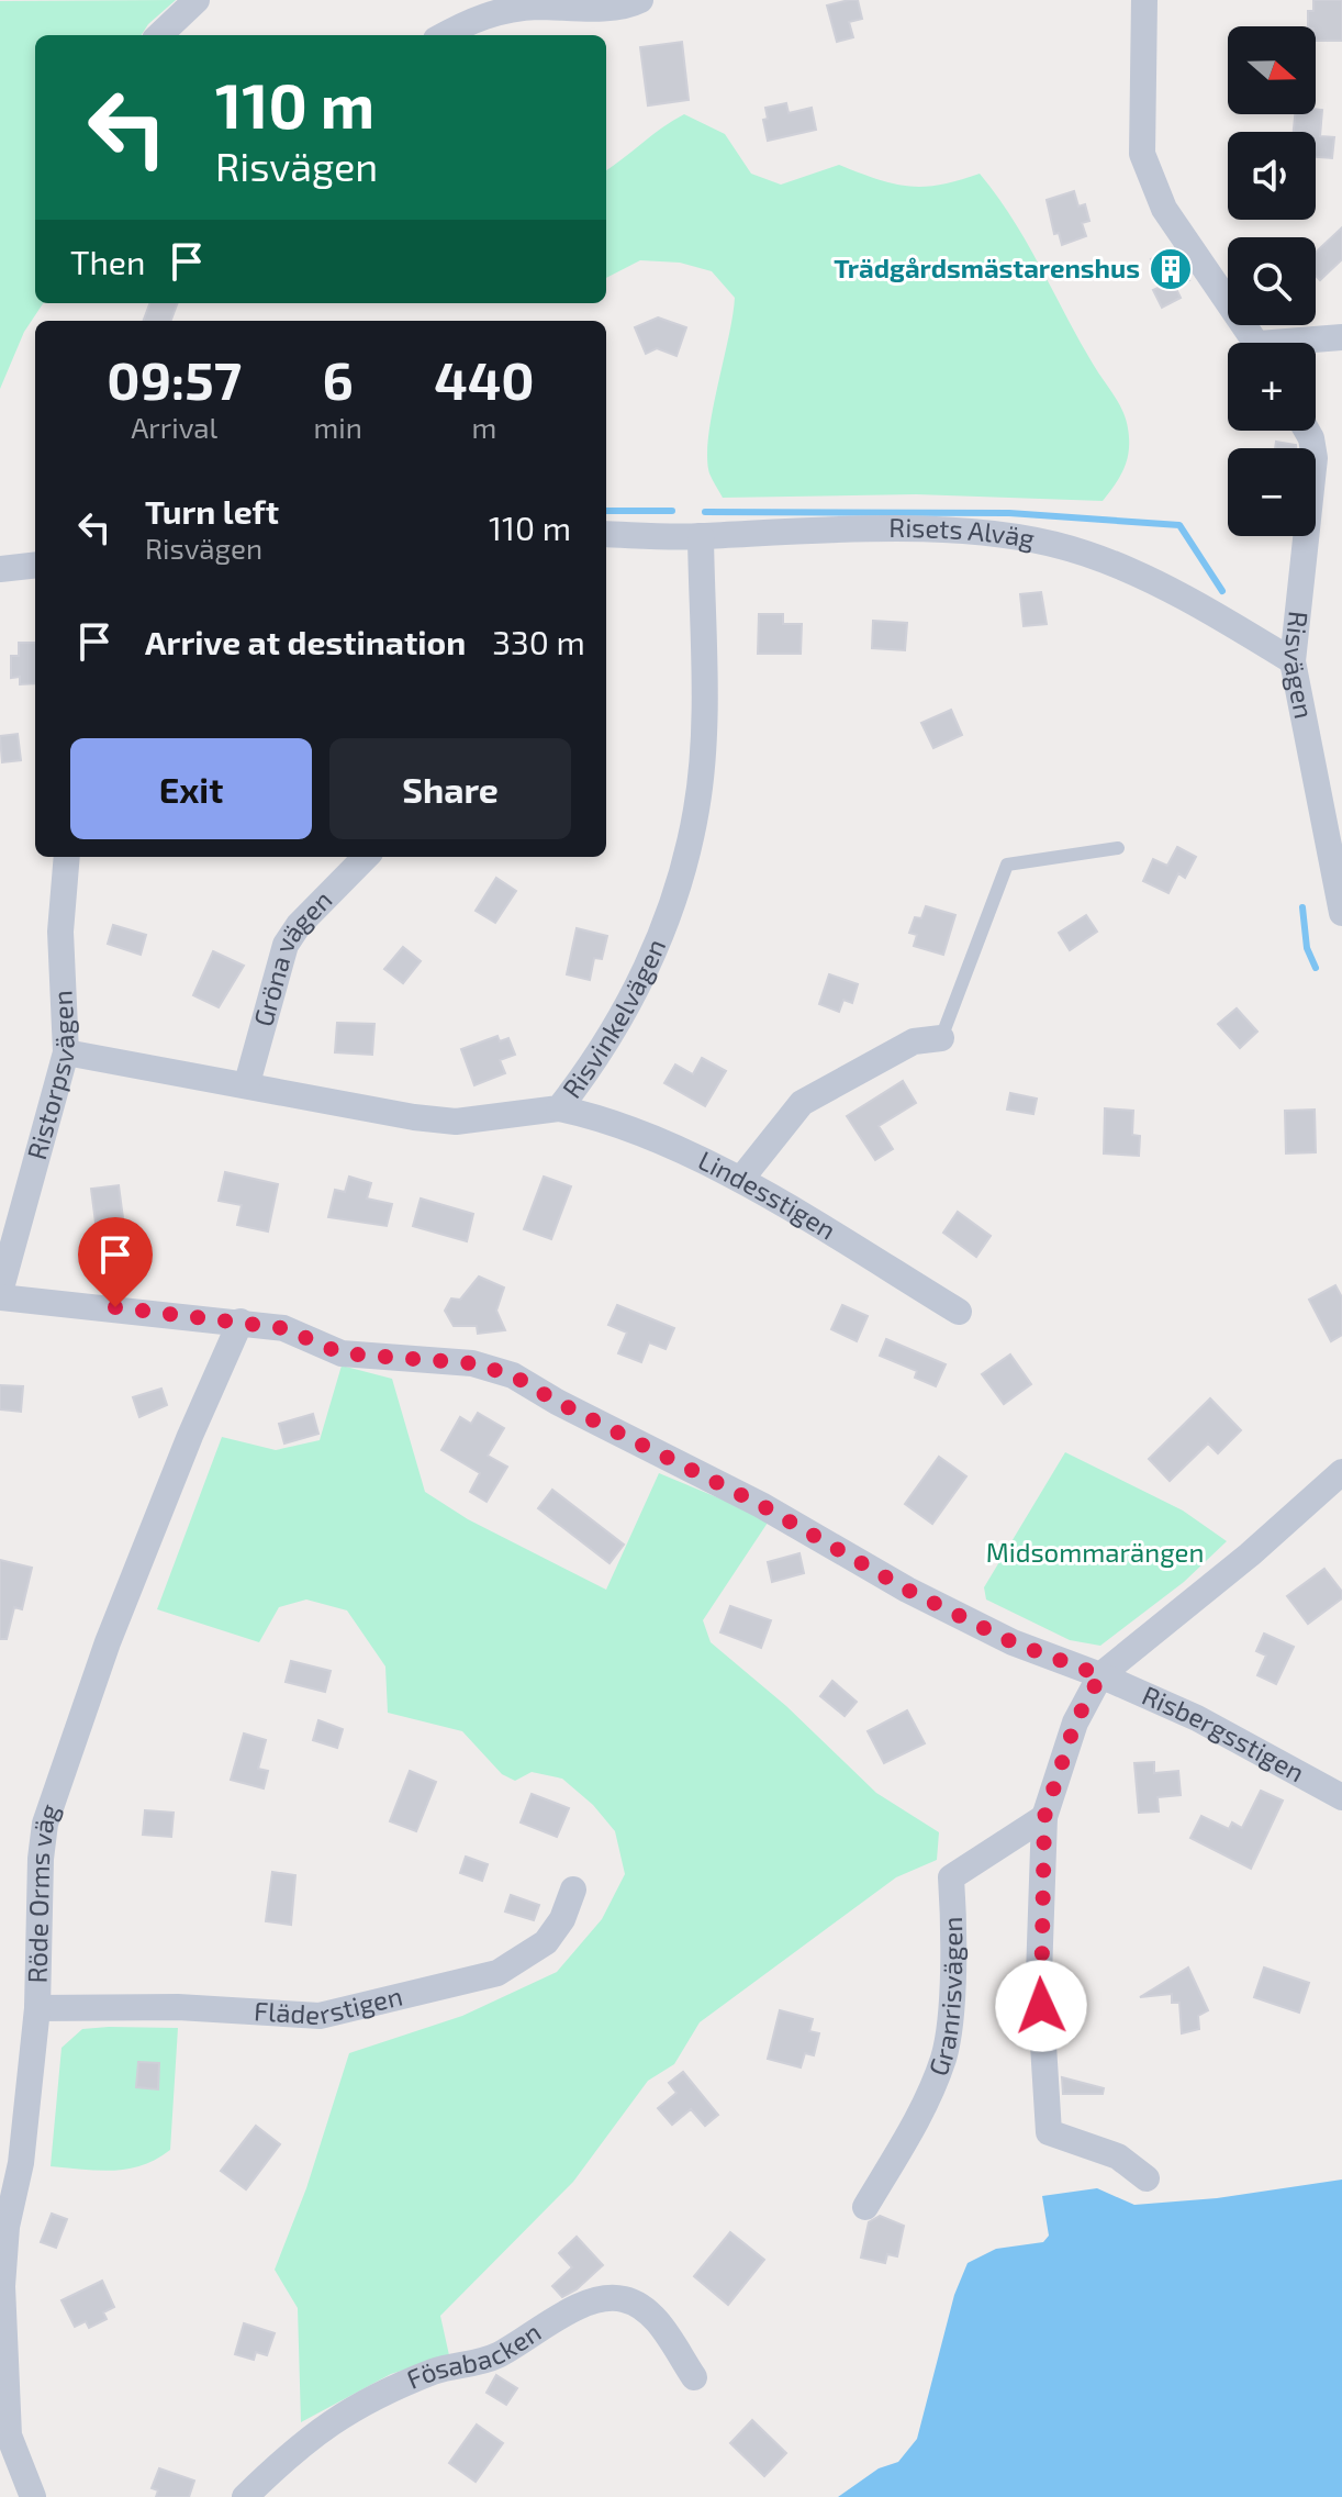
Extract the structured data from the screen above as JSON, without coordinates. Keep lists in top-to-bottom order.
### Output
{
  "streets": {
    "street": [
      "Risets Alväg",
      "Risvägen",
      "Gröna vägen",
      "Risvinkelvägen",
      "Ristorpsvägen",
      "Lindesstigen",
      "Risbergsstigen",
      "Röde Orms väg",
      "Granrisvägen",
      "Fläderstigen",
      "Fösabacken"
    ]
  },
  "crossings": [
    ["Risets Alväg", "Risvägen"],
    ["Risets Alväg", "Risvinkelvägen"],
    ["Gröna vägen", "Risvinkelvägen"],
    ["Risvinkelvägen", "Ristorpsvägen"],
    ["Risvinkelvägen", "Lindesstigen"],
    ["Röde Orms väg", "Fläderstigen"]
  ],
  "parks": ["Midsommarängen"],
  "places": {
    "building": ["Trädgårdsmästarenshus"]
  },
  "north": "right",
  "page": {
    "map_buttons": ["+", "−"],
    "turn": ["110 m", "Risvägen"],
    "then": "Then",
    "eta": [
      "09:57",
      "Arrival",
      "6",
      "min",
      "440",
      "m"
    ],
    "list": [
      {
        "name": "Turn left",
        "note": "Risvägen",
        "value": "110 m"
      },
      {
        "name": "Arrive at destination",
        "value": "330 m"
      }
    ],
    "buttons": ["Exit", "Share"]
  }
}
